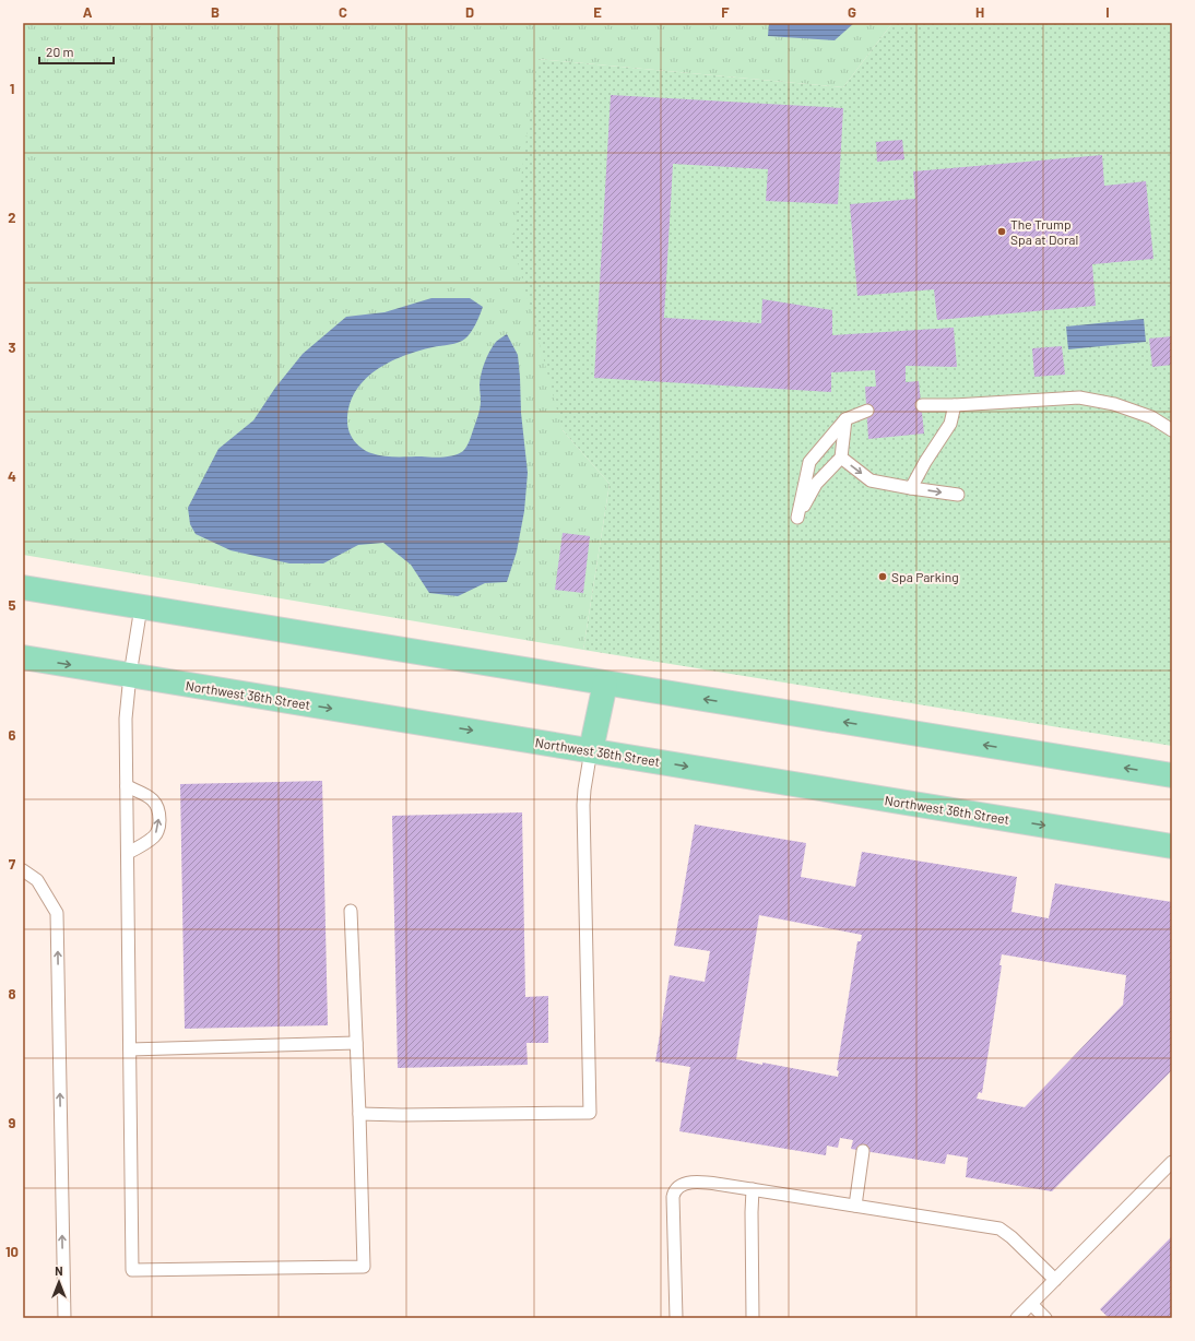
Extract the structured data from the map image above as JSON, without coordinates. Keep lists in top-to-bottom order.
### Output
{
  "streets": {
    "main road": ["Northwest 36th Street"]
  },
  "places": ["The Trump Spa at Doral", "Spa Parking"],
  "scale_bar": "20 m",
  "north": "top",
  "grid": {
    "columns": [
      "A",
      "B",
      "C",
      "D",
      "E",
      "F",
      "G",
      "H",
      "I"
    ],
    "rows": [
      "1",
      "2",
      "3",
      "4",
      "5",
      "6",
      "7",
      "8",
      "9",
      "10"
    ]
  }
}
